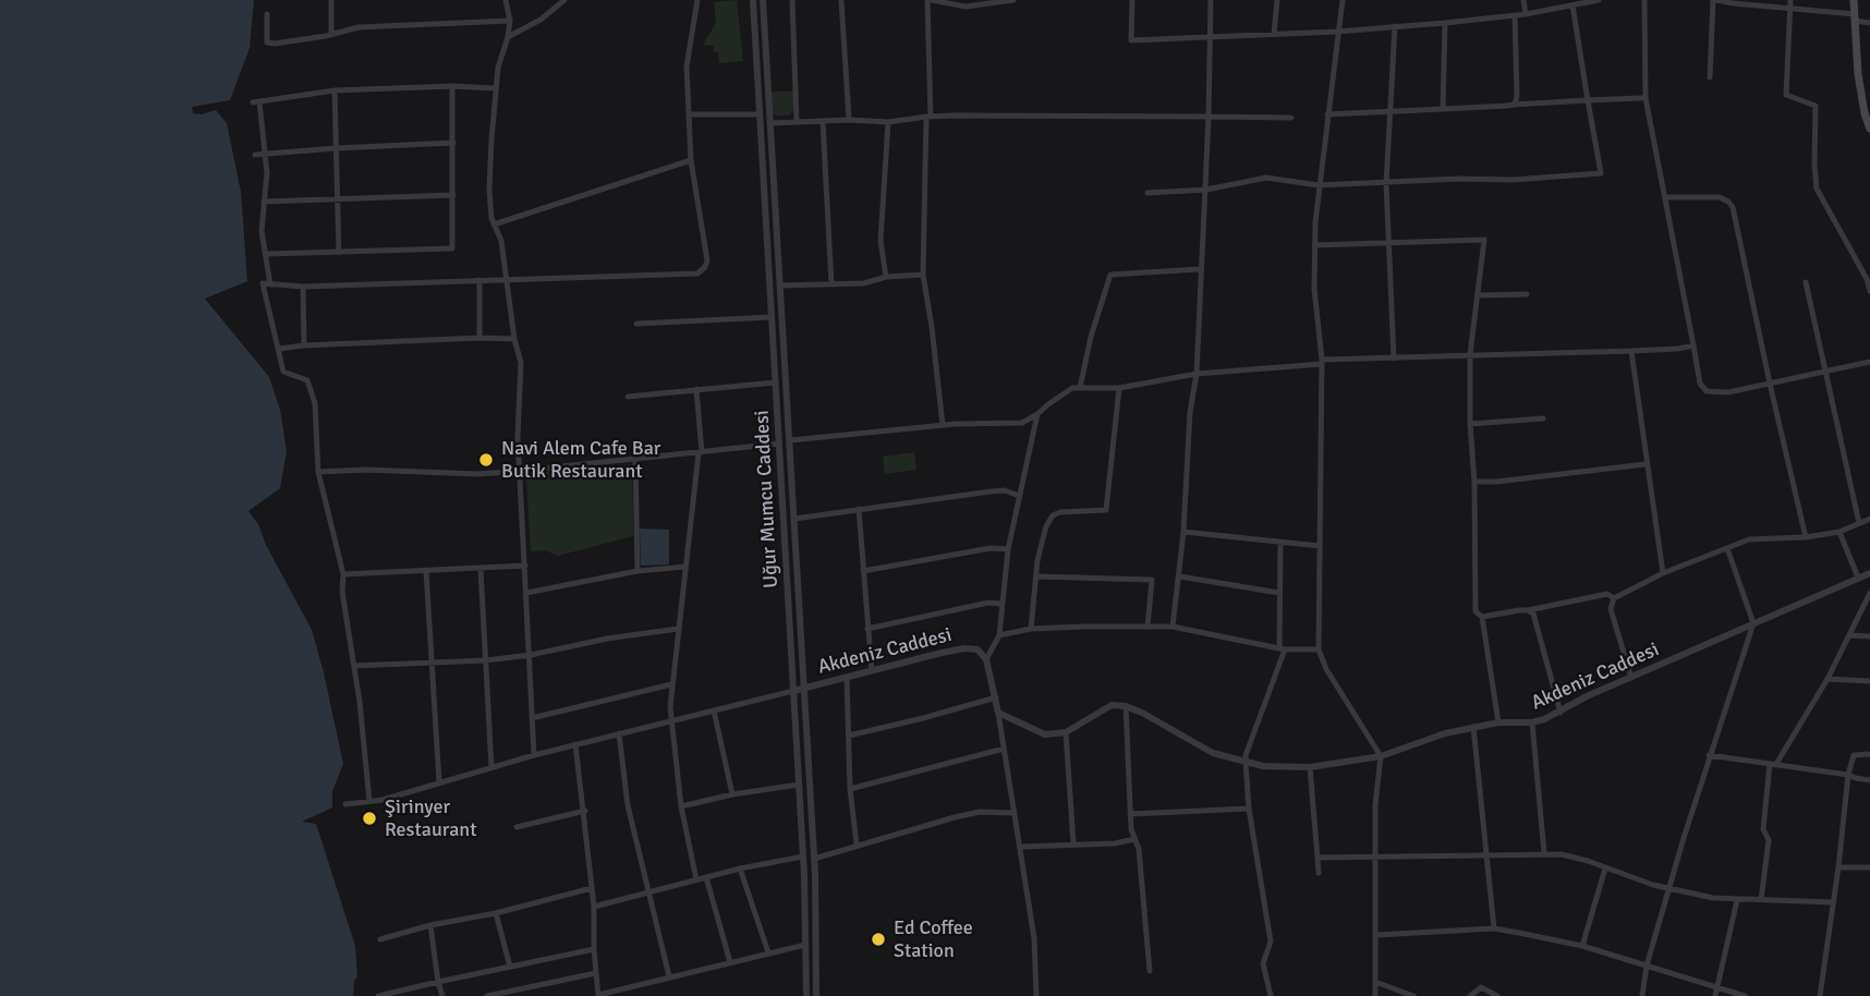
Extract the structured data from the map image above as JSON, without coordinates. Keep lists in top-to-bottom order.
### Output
{
  "streets": {
    "street": ["Uğur Mumcu Caddesi", "Akdeniz Caddesi"]
  },
  "crossings": [
    ["Uğur Mumcu Caddesi", "Akdeniz Caddesi"]
  ],
  "places": ["Navi Alem Cafe Bar Butik Restaurant", "Şirinyer Restaurant", "Ed Coffee Station"]
}
